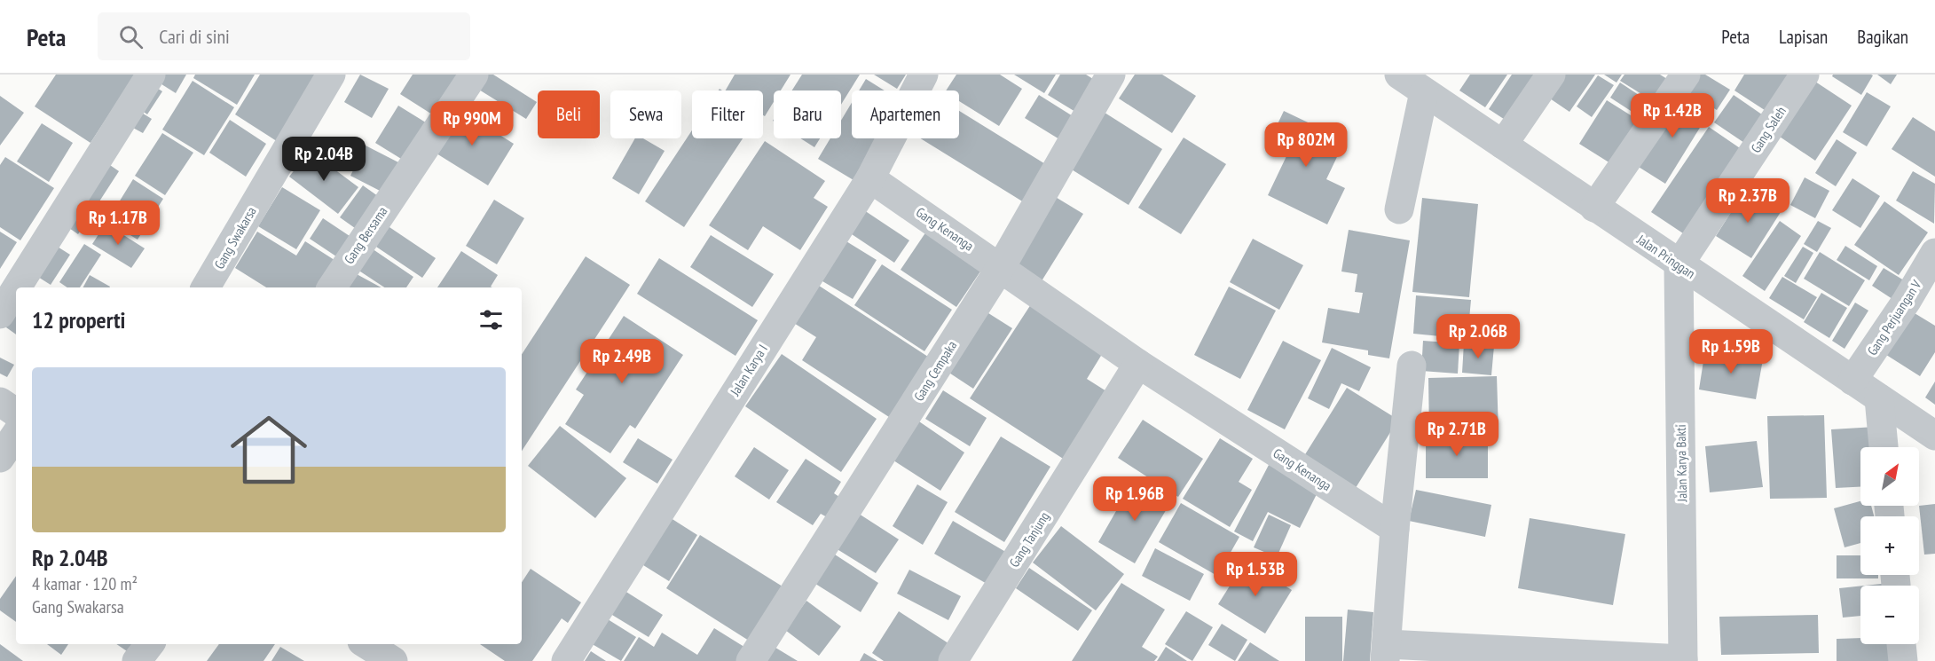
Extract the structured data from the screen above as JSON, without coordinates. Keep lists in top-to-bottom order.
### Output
{
  "streets": {
    "street": [
      "Gang Saleh",
      "Gang Kenanga",
      "Gang Bersama",
      "Gang Swakarsa",
      "Jalan Pringgan",
      "Gang Perjuangan V",
      "Jalan Karya I",
      "Gang Cempaka",
      "Jalan Karya Bakti",
      "Gang Tanjung"
    ]
  },
  "crossings": [
    ["Gang Saleh", "Jalan Pringgan"],
    ["Gang Saleh", "Jalan Karya Bakti"],
    ["Gang Kenanga", "Jalan Karya I"],
    ["Gang Kenanga", "Gang Cempaka"],
    ["Gang Kenanga", "Gang Tanjung"],
    ["Jalan Pringgan", "Gang Perjuangan V"],
    ["Jalan Pringgan", "Jalan Karya Bakti"]
  ],
  "north": "top right",
  "page": {
    "header": "Peta",
    "search": "Cari di sini",
    "nav": ["Peta", "Lapisan", "Bagikan"],
    "chip": [
      "Beli",
      "Sewa",
      "Filter",
      "Baru",
      "Apartemen"
    ],
    "price": [
      "Rp 1.42B",
      "Rp 990M",
      "Rp 802M",
      "Rp 2.04B",
      "Rp 2.37B",
      "Rp 1.17B",
      "Rp 2.06B",
      "Rp 1.59B",
      "Rp 2.49B",
      "Rp 2.71B",
      "Rp 1.96B",
      "Rp 1.53B"
    ],
    "heading": "12 properti",
    "list": [
      {
        "name": "Rp 2.04B",
        "note": "4 kamar · 120 m² · Gang Swakarsa"
      }
    ],
    "map_buttons": ["+", "−"]
  }
}
